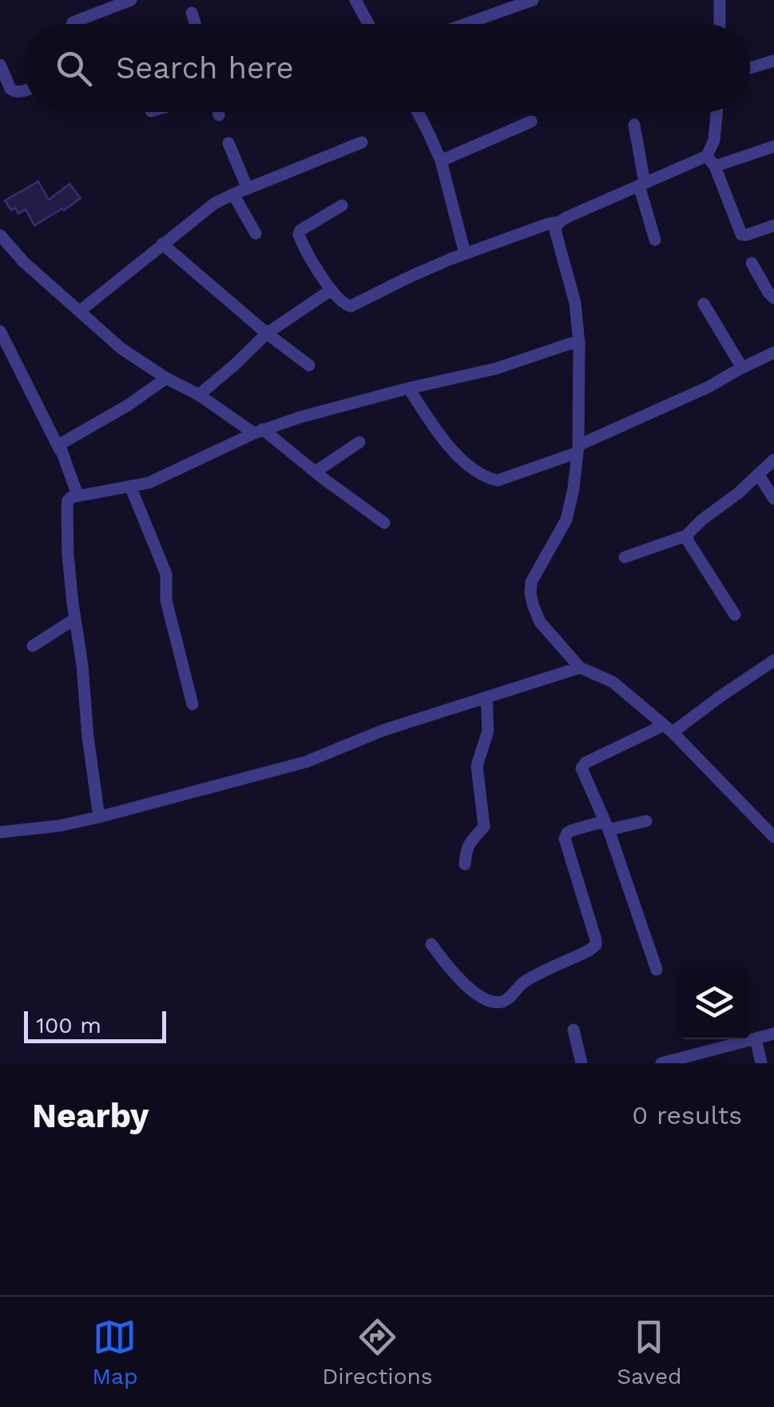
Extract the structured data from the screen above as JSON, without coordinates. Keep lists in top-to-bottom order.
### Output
{
  "scale_bar": "100 m",
  "page": {
    "search": "Search here",
    "scale": "100 m",
    "heading": ["Nearby", "0 results"],
    "nav": ["Map", "Directions", "Saved"]
  }
}
